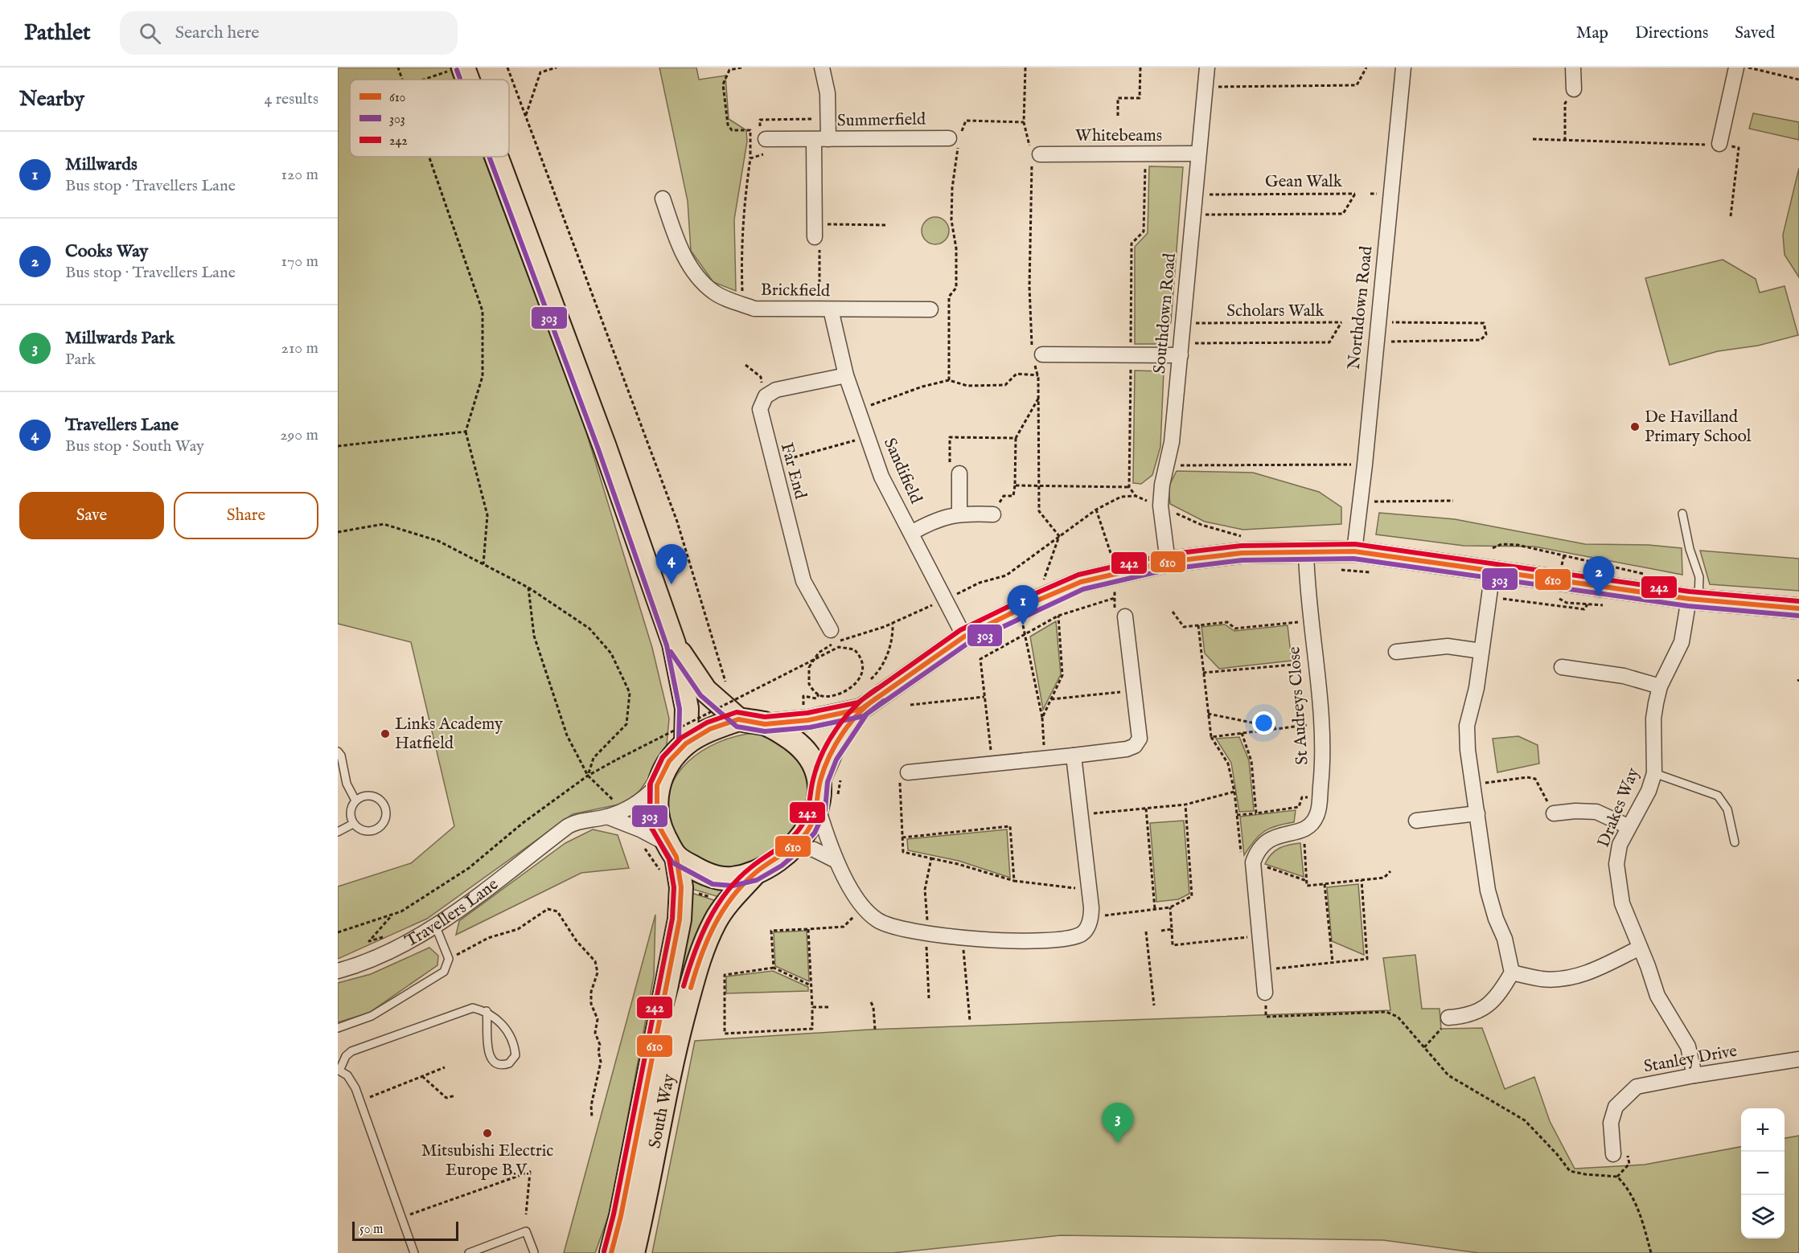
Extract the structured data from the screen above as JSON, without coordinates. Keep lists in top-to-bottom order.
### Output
{
  "streets": {
    "main road": ["South Way"],
    "street": [
      "Summerfield",
      "Whitebeams",
      "Brickfield",
      "Northdown Road",
      "Southdown Road",
      "Far End",
      "Sandifield",
      "St Audreys Close",
      "Drakes Way",
      "Travellers Lane",
      "Stanley Drive"
    ],
    "path": ["Gean Walk", "Scholars Walk"]
  },
  "crossings": [
    ["Whitebeams", "Southdown Road"],
    ["Gean Walk", "Southdown Road"],
    ["Brickfield", "Sandifield"],
    ["Scholars Walk", "Southdown Road"],
    ["Drakes Way", "Stanley Drive"],
    ["Travellers Lane", "South Way"]
  ],
  "places": ["De Havilland Primary School", "Links Academy Hatfield", "Mitsubishi Electric Europe B.V."],
  "lines": ["transit line 303", "transit line 242", "transit line 610"],
  "legend": ["610", "303", "242"],
  "scale_bar": "50 m",
  "page": {
    "header": "Pathlet",
    "search": "Search here",
    "nav": ["Map", "Directions", "Saved"],
    "heading": ["Nearby", "4 results"],
    "list": [
      {
        "mark": "1",
        "name": "Millwards",
        "note": "Bus stop · Travellers Lane",
        "value": "120 m"
      },
      {
        "mark": "2",
        "name": "Cooks Way",
        "note": "Bus stop · Travellers Lane",
        "value": "170 m"
      },
      {
        "mark": "3",
        "name": "Millwards Park",
        "note": "Park",
        "value": "210 m"
      },
      {
        "mark": "4",
        "name": "Travellers Lane",
        "note": "Bus stop · South Way",
        "value": "290 m"
      }
    ],
    "buttons": ["Save", "Share"],
    "pins": [
      "4",
      "2",
      "1",
      "3"
    ],
    "map_buttons": ["+", "−"],
    "scale": "50 m"
  }
}
